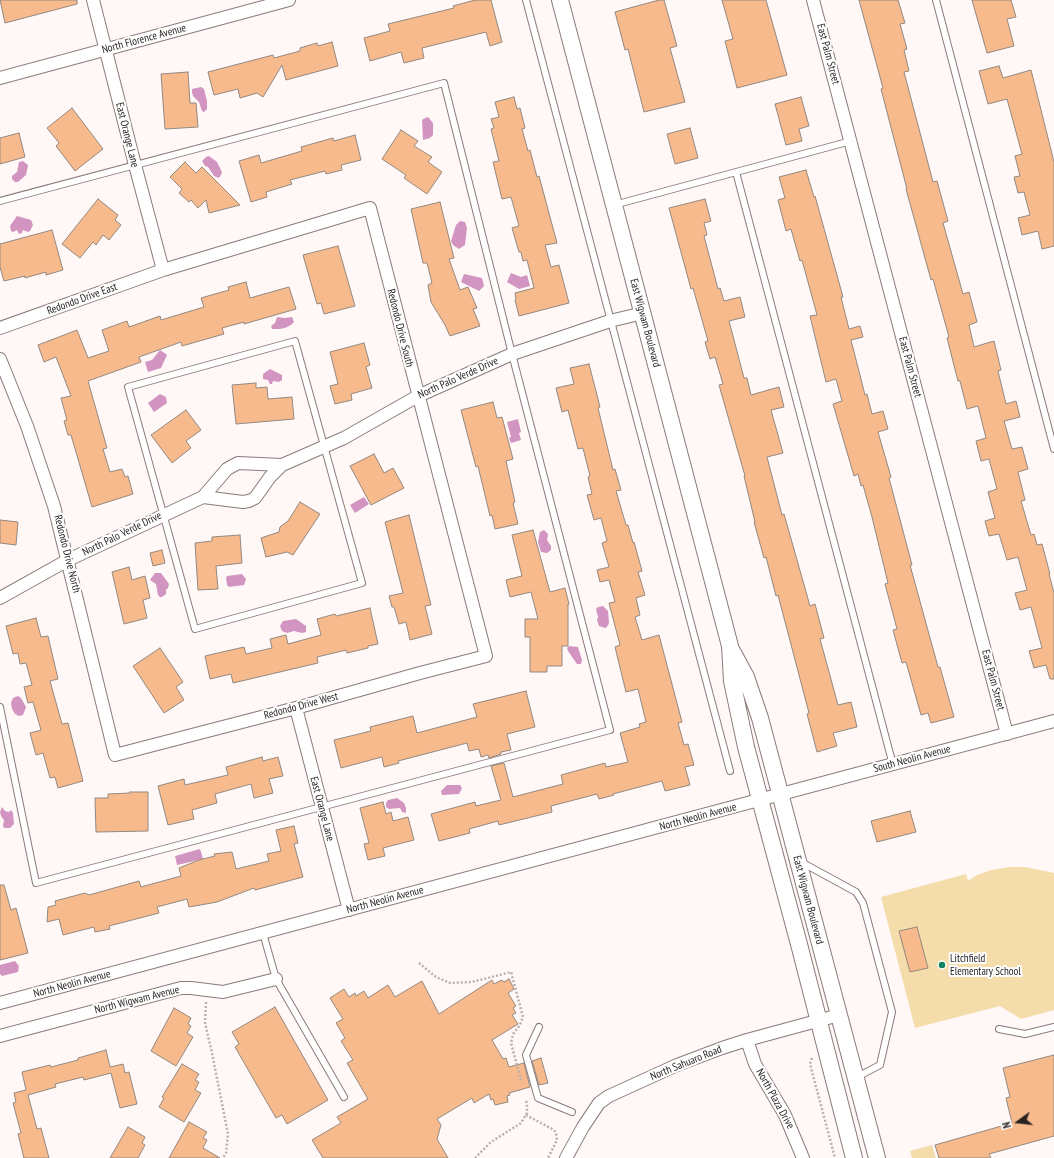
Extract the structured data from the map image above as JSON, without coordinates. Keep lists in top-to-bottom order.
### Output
{
  "streets": {
    "street": [
      "North Florence Avenue",
      "East Palm Street",
      "East Orange Lane",
      "Redondo Drive East",
      "East Wigwam Boulevard",
      "Redondo Drive South",
      "North Palo Verde Drive",
      "Redondo Drive North",
      "Redondo Drive West",
      "South Neolin Avenue",
      "North Neolin Avenue",
      "North Wigwam Avenue",
      "North Sahuaro Road",
      "North Plaza Drive"
    ]
  },
  "crossings": [
    ["North Florence Avenue", "East Orange Lane"],
    ["East Palm Street", "South Neolin Avenue"],
    ["East Orange Lane", "Redondo Drive East"],
    ["East Orange Lane", "Redondo Drive South"],
    ["East Orange Lane", "Redondo Drive West"],
    ["East Orange Lane", "North Neolin Avenue"],
    ["Redondo Drive East", "Redondo Drive South"],
    ["East Wigwam Boulevard", "North Palo Verde Drive"],
    ["East Wigwam Boulevard", "South Neolin Avenue"],
    ["East Wigwam Boulevard", "North Neolin Avenue"],
    ["East Wigwam Boulevard", "North Sahuaro Road"],
    ["Redondo Drive South", "North Palo Verde Drive"],
    ["Redondo Drive South", "Redondo Drive West"],
    ["North Palo Verde Drive", "Redondo Drive North"],
    ["Redondo Drive North", "Redondo Drive West"],
    ["South Neolin Avenue", "North Neolin Avenue"],
    ["North Sahuaro Road", "North Plaza Drive"]
  ],
  "places": ["Litchfield Elementary School"],
  "north": "left"
}
